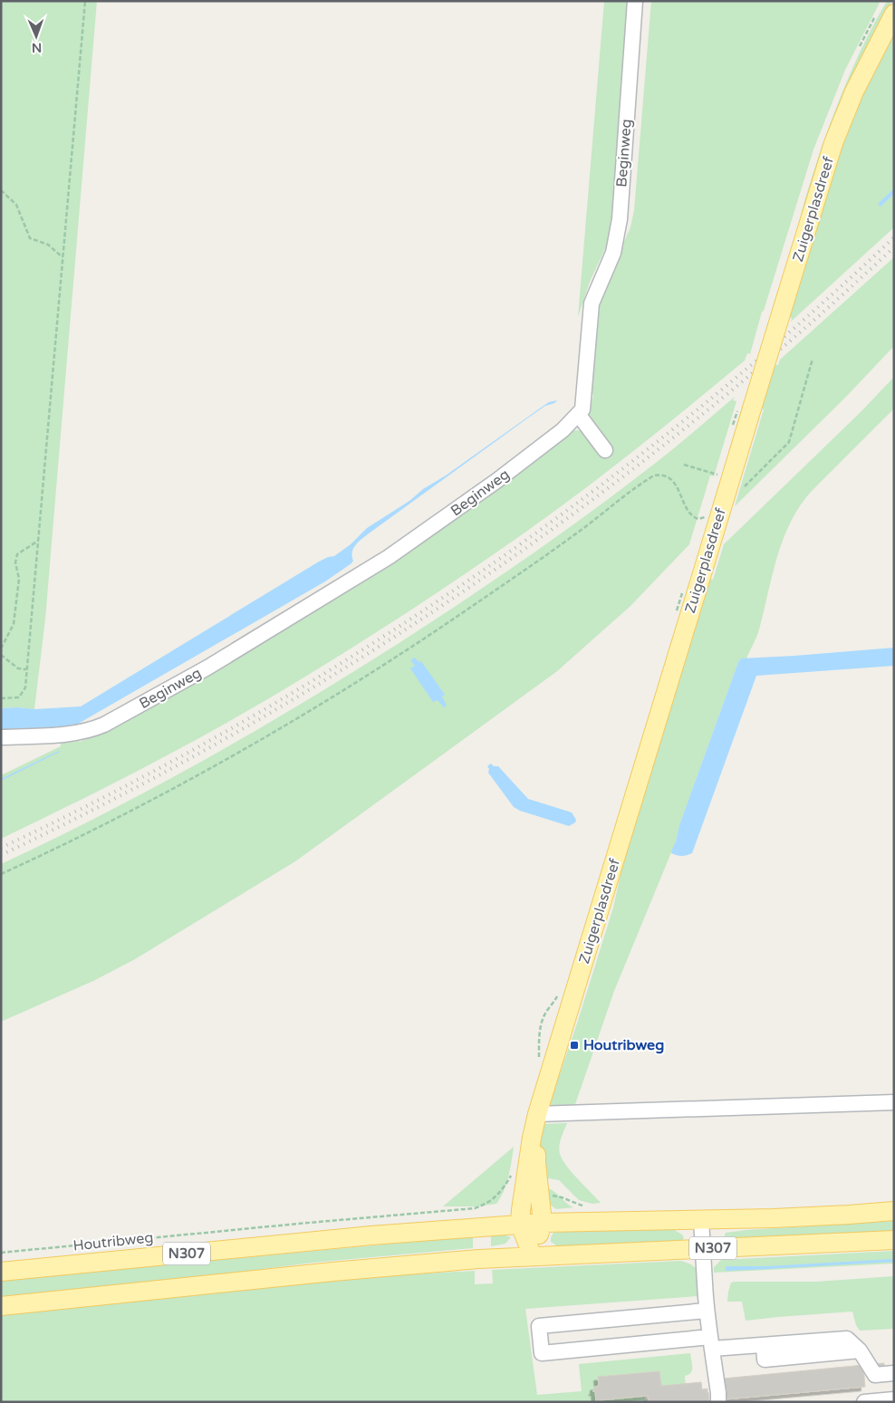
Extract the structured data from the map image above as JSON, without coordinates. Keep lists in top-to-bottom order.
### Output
{
  "streets": {
    "main road": ["Zuigerplasdreef", "Houtribweg", "N307"],
    "street": ["Beginweg"]
  },
  "crossings": [
    ["Zuigerplasdreef", "Houtribweg"],
    ["Zuigerplasdreef", "N307"]
  ],
  "places": {
    "transit": ["Houtribweg"]
  },
  "north": "bottom"
}
